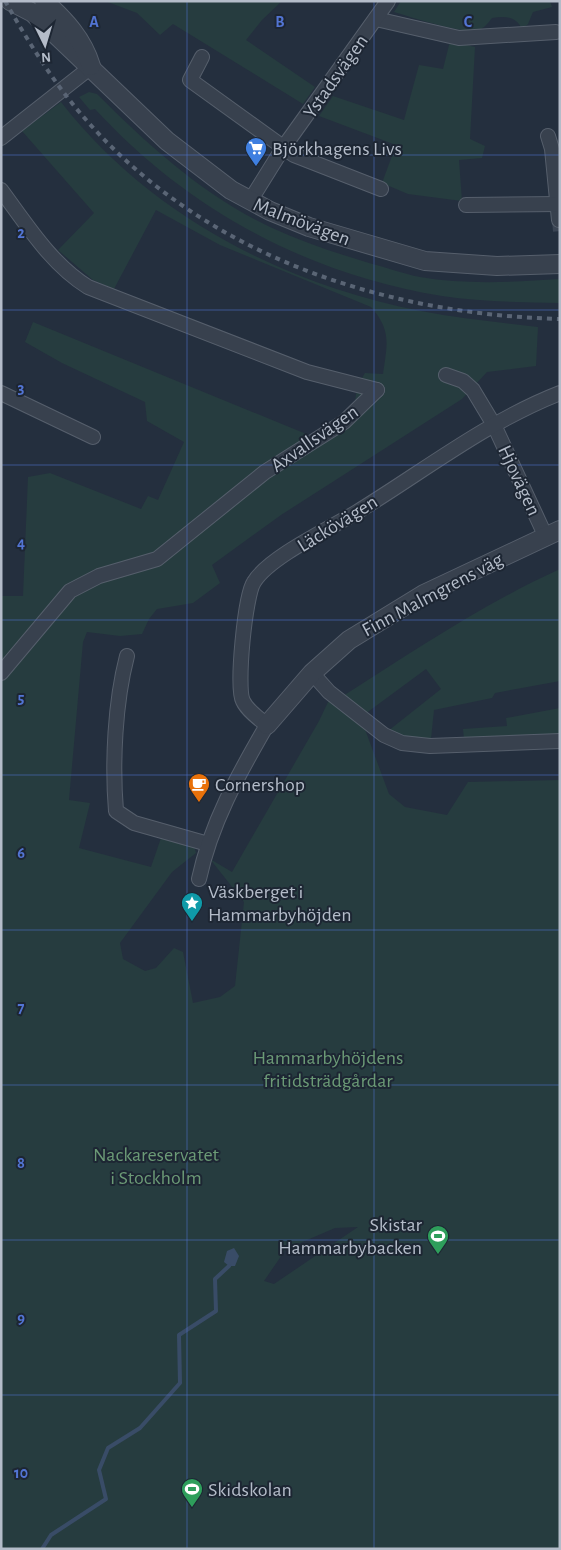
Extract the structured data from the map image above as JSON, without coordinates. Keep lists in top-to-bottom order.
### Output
{
  "streets": {
    "street": [
      "Ystadsvägen",
      "Malmövägen",
      "Axvallsvägen",
      "Hjovägen",
      "Läckövägen",
      "Finn Malmgrens väg"
    ]
  },
  "crossings": [
    ["Ystadsvägen", "Malmövägen"],
    ["Hjovägen", "Läckövägen"],
    ["Hjovägen", "Finn Malmgrens väg"],
    ["Läckövägen", "Finn Malmgrens väg"]
  ],
  "parks": ["Hammarbyhöjdens fritidsträdgårdar", "Nackareservatet i Stockholm"],
  "places": {
    "supermarket": ["Björkhagens Livs"],
    "cafe": ["Cornershop"],
    "place": ["Väskberget i Hammarbyhöjden"],
    "sports": ["Skistar Hammarbybacken", "Skidskolan"]
  },
  "north": "bottom",
  "grid": {
    "columns": ["A", "B", "C"],
    "rows": [
      "2",
      "3",
      "4",
      "5",
      "6",
      "7",
      "8",
      "9",
      "10"
    ]
  }
}
